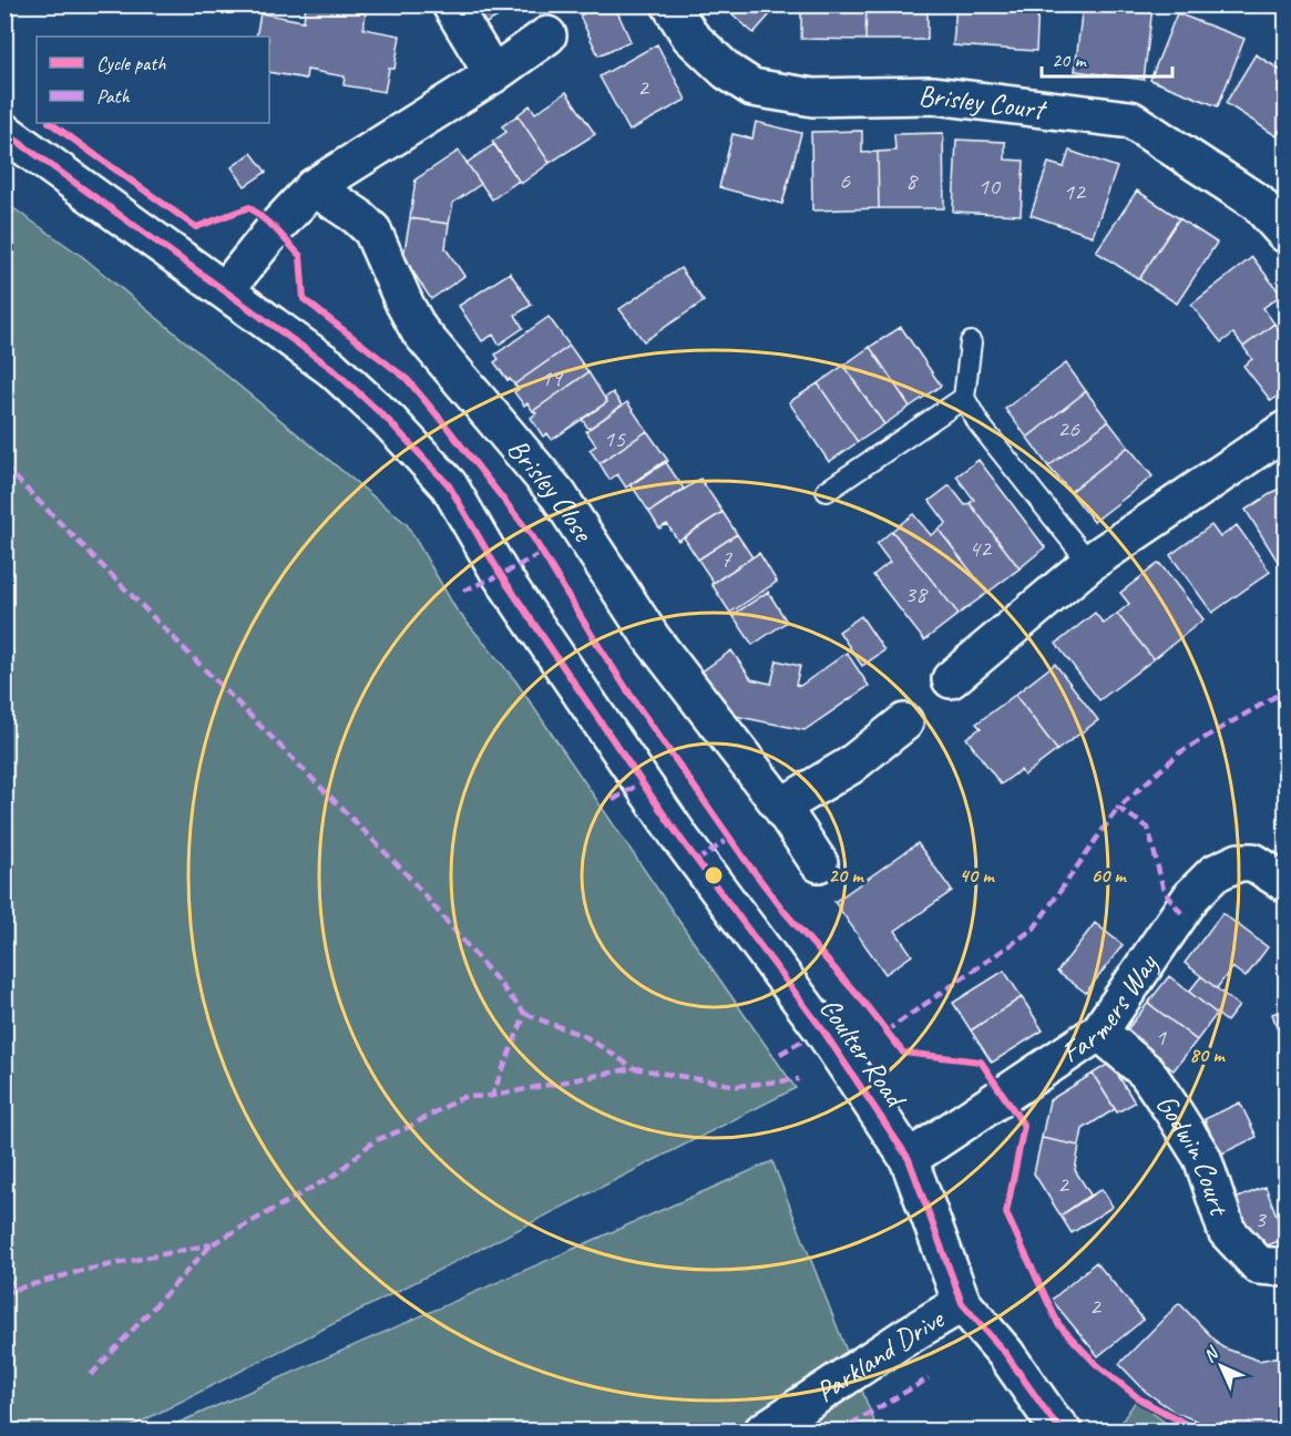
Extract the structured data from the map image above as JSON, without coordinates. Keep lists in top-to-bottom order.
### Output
{
  "streets": {
    "street": [
      "Brisley Court",
      "Brisley Close",
      "Farmers Way",
      "Coulter Road",
      "Godwin Court",
      "Parkland Drive"
    ]
  },
  "crossings": [
    ["Farmers Way", "Coulter Road"],
    ["Farmers Way", "Godwin Court"],
    ["Coulter Road", "Parkland Drive"]
  ],
  "house_numbers": [
    "2",
    "6",
    "8",
    "10",
    "12",
    "19",
    "26",
    "15",
    "42",
    "7",
    "38",
    "1",
    "2",
    "3",
    "2"
  ],
  "legend": ["Cycle path", "Path"],
  "scale_bar": "20 m",
  "north": "top left",
  "rings": [
    "20 m",
    "40 m",
    "60 m",
    "80 m"
  ]
}
